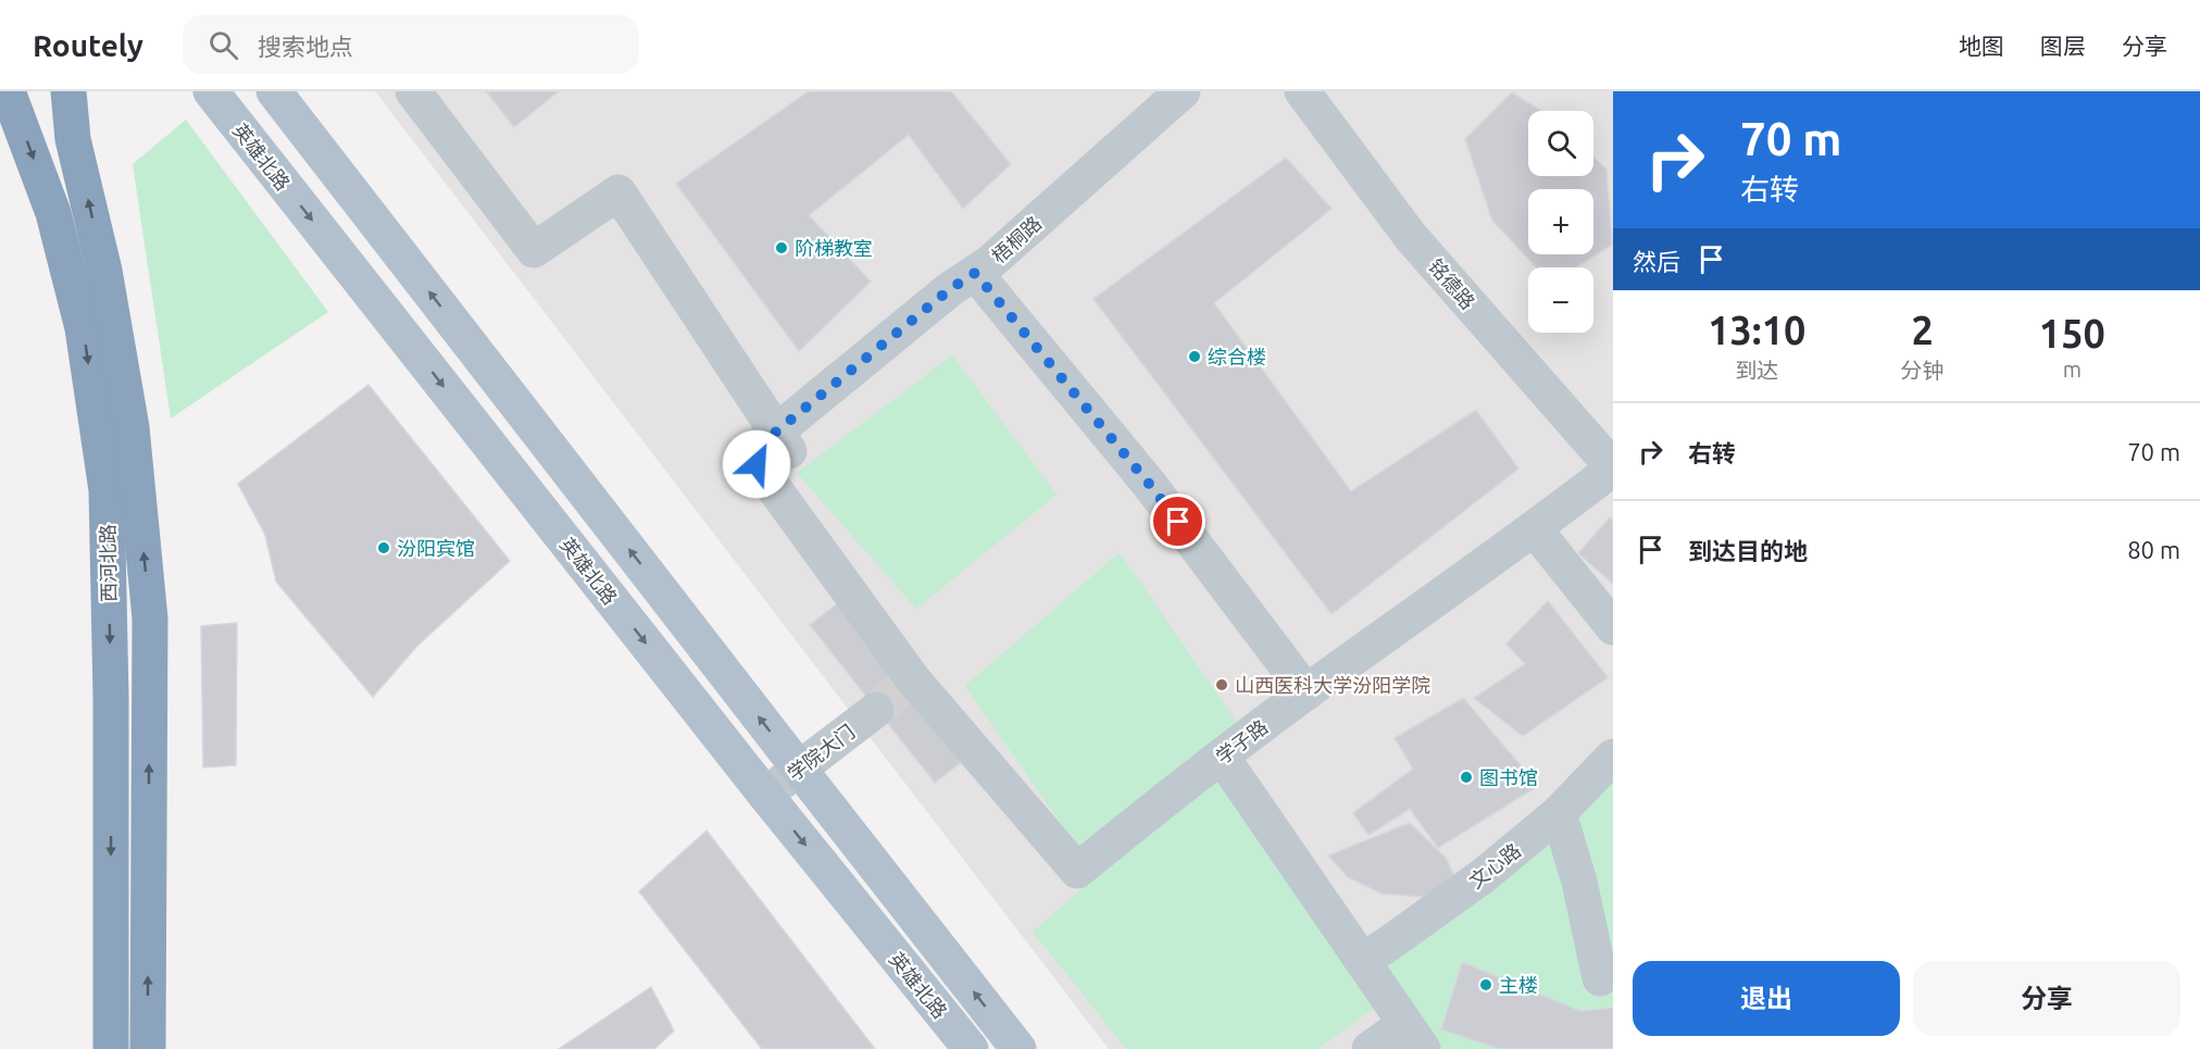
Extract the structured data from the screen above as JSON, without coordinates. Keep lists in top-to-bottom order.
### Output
{
  "streets": {
    "highway": ["西河北路"],
    "main road": ["英雄北路"],
    "lane": [
      "梧桐路",
      "铭德路",
      "学子路",
      "学院大门",
      "文心路"
    ]
  },
  "crossings": [
    ["英雄北路", "学院大门"],
    ["梧桐路", "学子路"],
    ["铭德路", "学子路"]
  ],
  "places": [
    "阶梯教室",
    "综合楼",
    "汾阳宾馆",
    "山西医科大学汾阳学院",
    "图书馆",
    "主楼"
  ],
  "page": {
    "header": "Routely",
    "search": "搜索地点",
    "nav": ["地图", "图层", "分享"],
    "turn": ["70 m", "右转"],
    "map_buttons": ["+", "−"],
    "then": "然后",
    "eta": [
      "13:10",
      "到达",
      "2",
      "分钟",
      "150",
      "m"
    ],
    "list": [
      {
        "name": "右转",
        "value": "70 m"
      },
      {
        "name": "到达目的地",
        "value": "80 m"
      }
    ],
    "buttons": ["退出", "分享"]
  }
}
